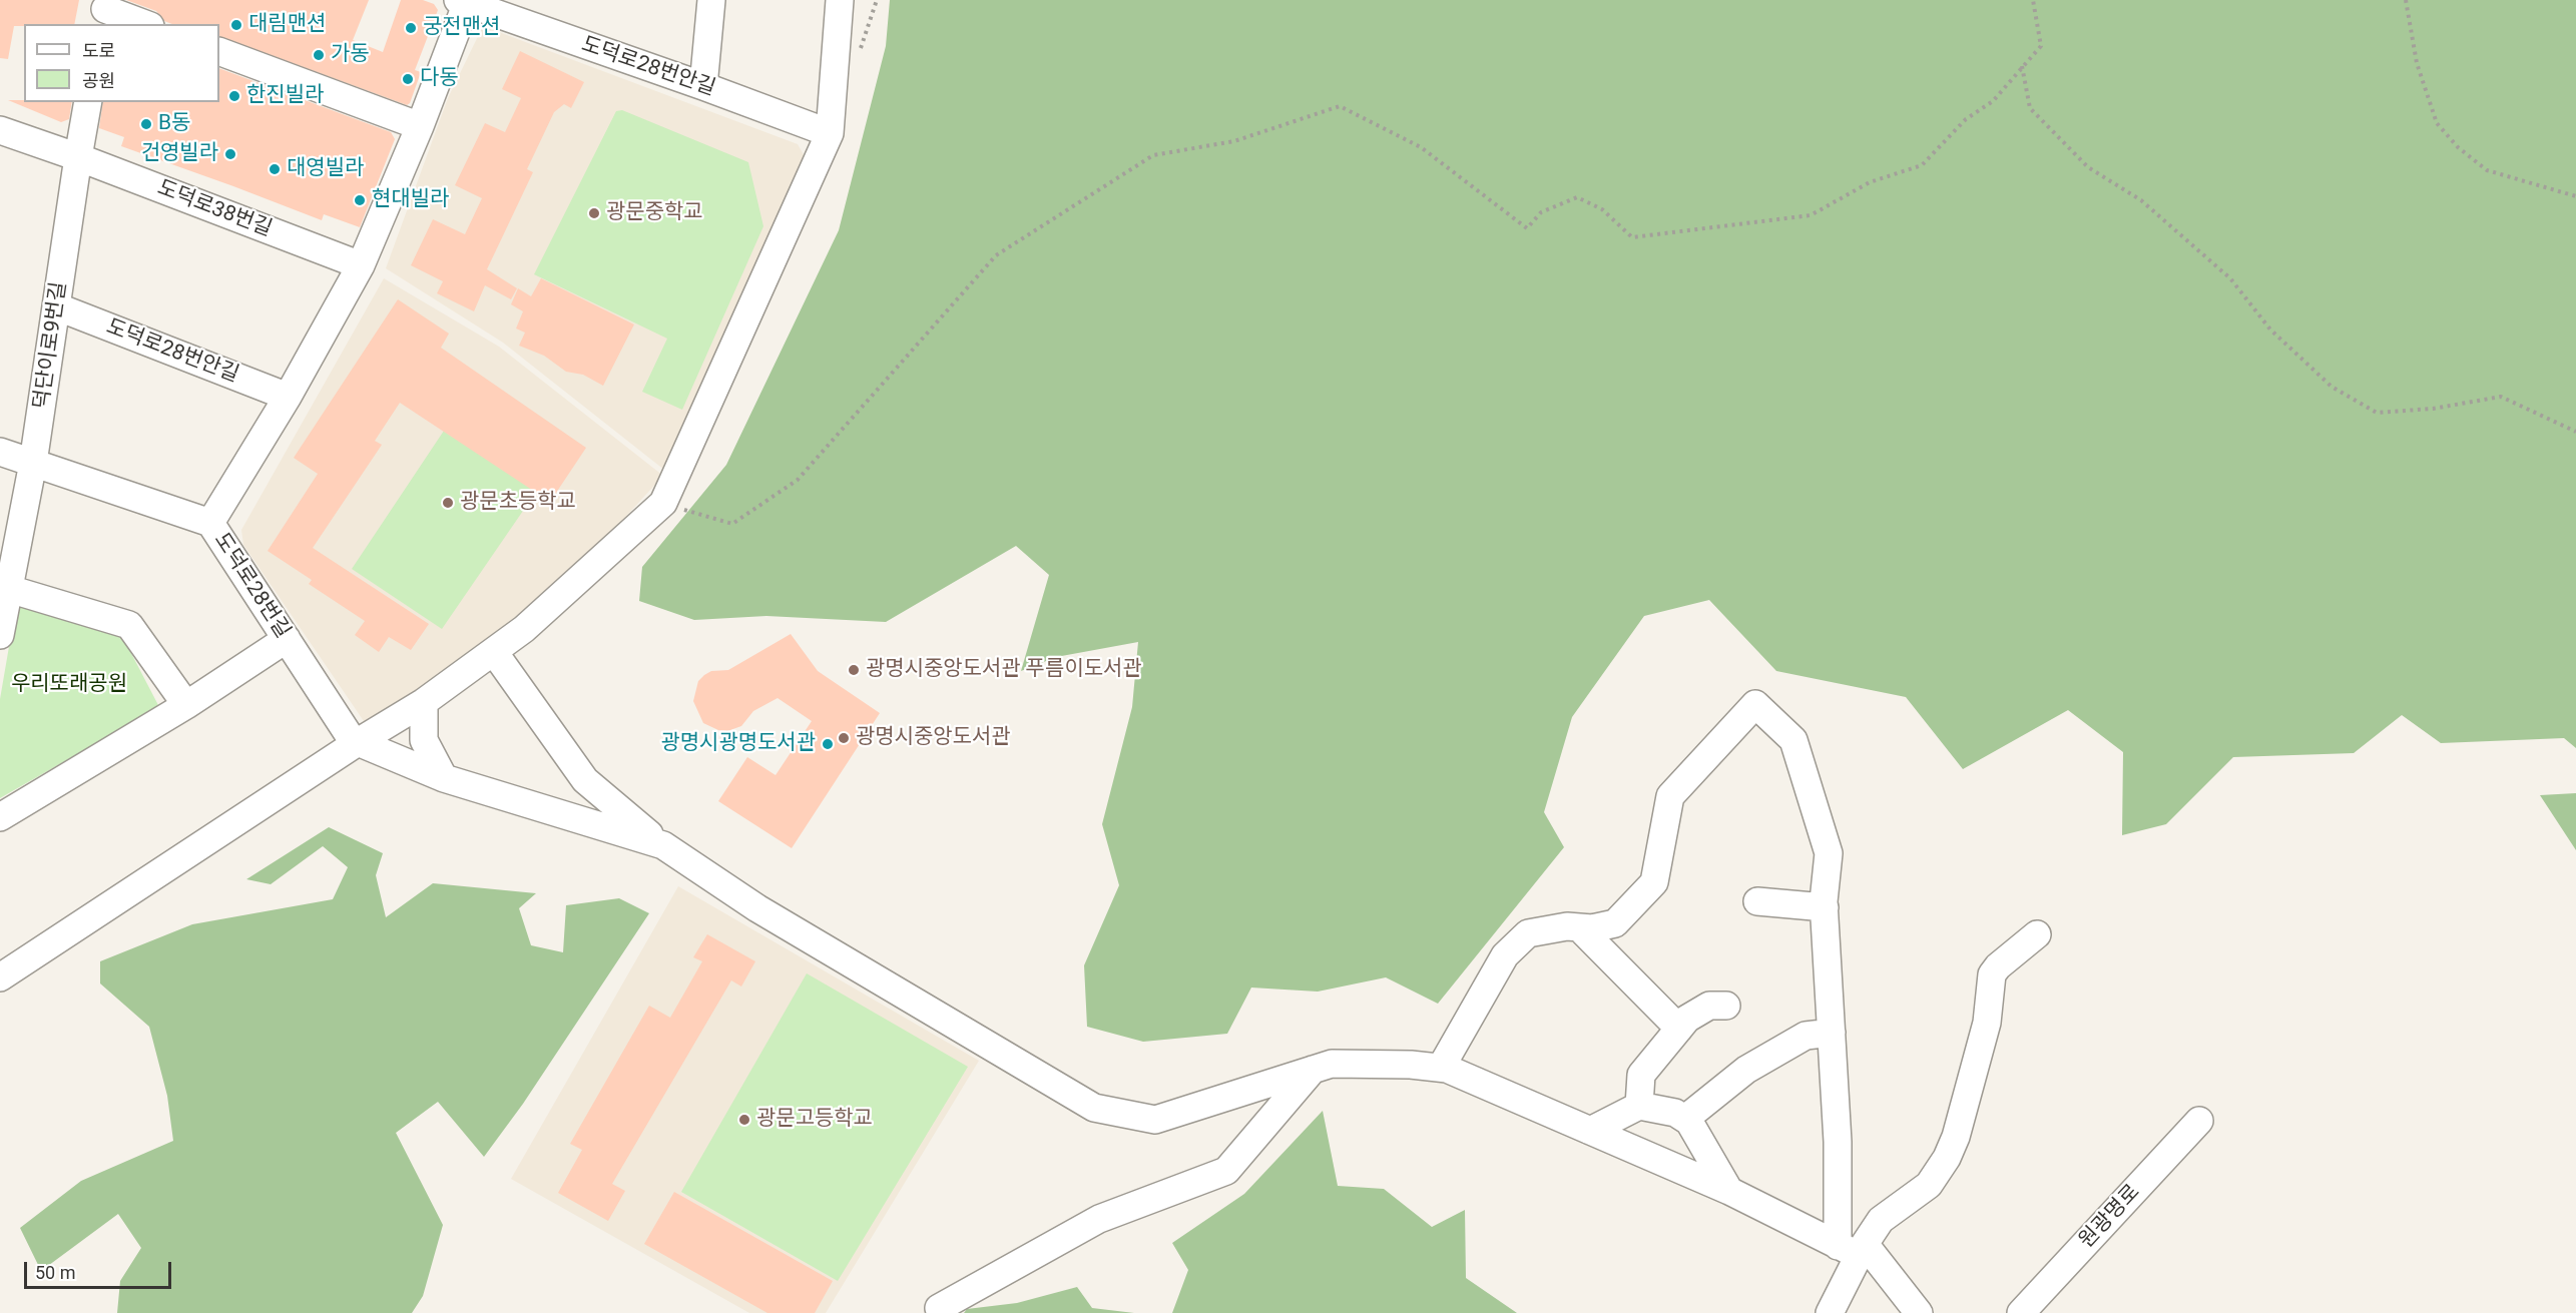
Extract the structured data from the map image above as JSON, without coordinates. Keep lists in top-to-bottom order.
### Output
{
  "streets": {
    "street": [
      "도덕로28번안길",
      "도덕로38번길",
      "덕단이로9번길",
      "도덕로28번길",
      "원광명로"
    ]
  },
  "crossings": [
    ["도덕로28번안길", "도덕로38번길"],
    ["도덕로28번안길", "덕단이로9번길"],
    ["도덕로28번안길", "도덕로28번길"],
    ["도덕로38번길", "덕단이로9번길"],
    ["덕단이로9번길", "도덕로28번길"]
  ],
  "parks": ["우리또래공원"],
  "places": [
    "대림맨션",
    "궁전맨션",
    "가동",
    "다동",
    "한진빌라",
    "B동",
    "건영빌라",
    "대영빌라",
    "현대빌라",
    "광문중학교",
    "광문초등학교",
    "광명시중앙도서관 푸름이도서관",
    "광명시중앙도서관",
    "광명시광명도서관",
    "광문고등학교"
  ],
  "legend": ["도로", "공원"],
  "scale_bar": "50 m"
}
